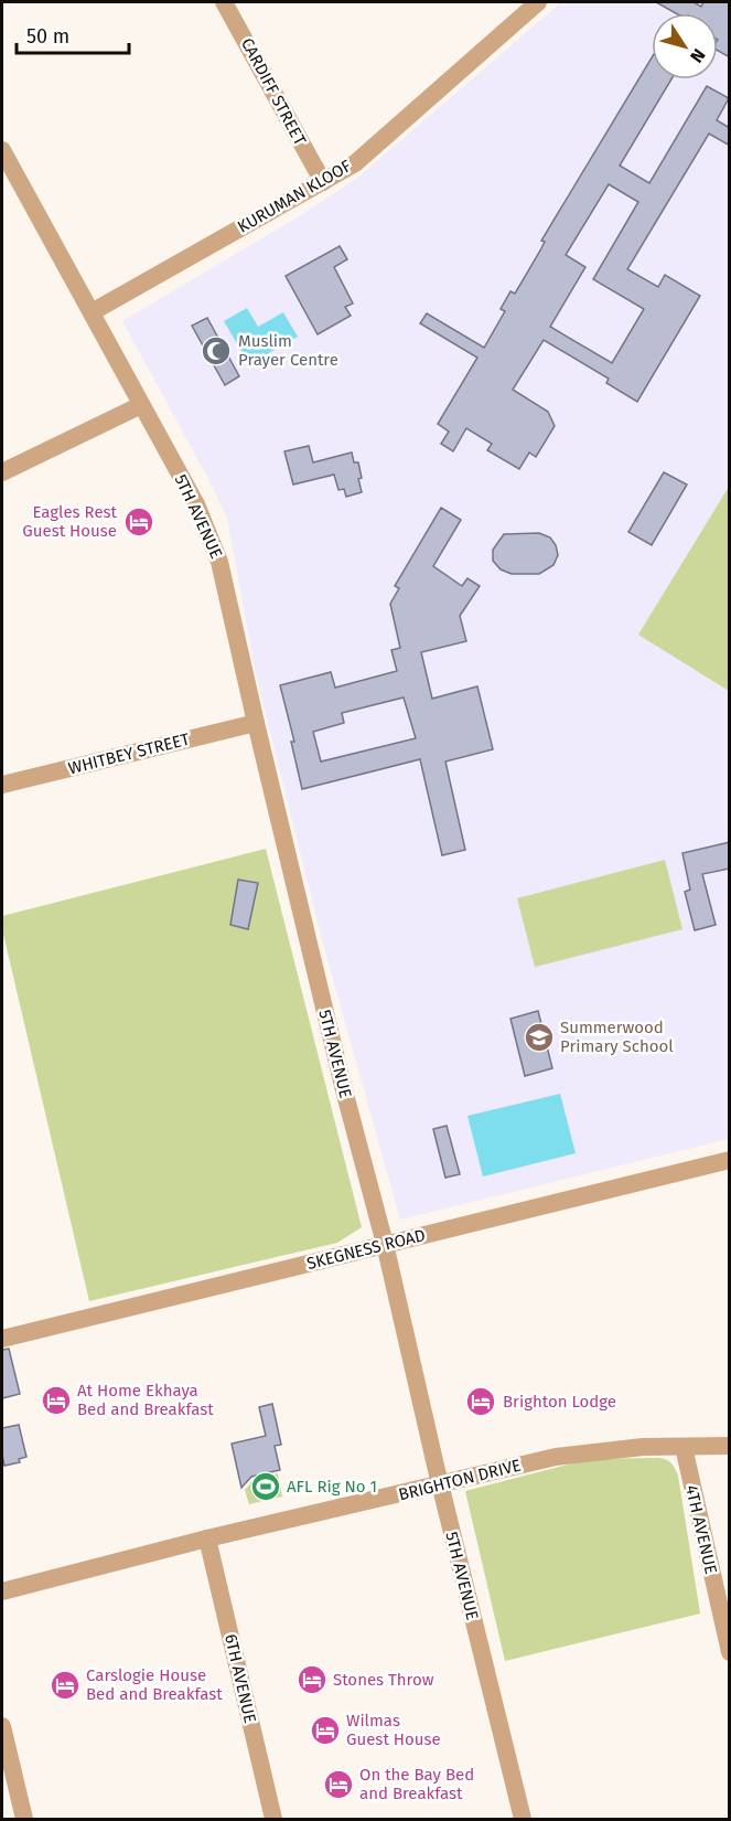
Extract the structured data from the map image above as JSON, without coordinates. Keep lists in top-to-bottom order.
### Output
{
  "streets": {
    "street": [
      "CARDIFF STREET",
      "KURUMAN KLOOF",
      "5TH AVENUE",
      "WHITBEY STREET",
      "SKEGNESS ROAD",
      "BRIGHTON DRIVE",
      "4TH AVENUE",
      "6TH AVENUE"
    ]
  },
  "crossings": [
    ["CARDIFF STREET", "KURUMAN KLOOF"],
    ["KURUMAN KLOOF", "5TH AVENUE"],
    ["5TH AVENUE", "WHITBEY STREET"],
    ["5TH AVENUE", "SKEGNESS ROAD"],
    ["5TH AVENUE", "BRIGHTON DRIVE"],
    ["BRIGHTON DRIVE", "4TH AVENUE"],
    ["BRIGHTON DRIVE", "6TH AVENUE"]
  ],
  "places": {
    "mosque": ["Muslim Prayer Centre"],
    "hotel": [
      "Eagles Rest Guest House",
      "At Home Ekhaya Bed and Breakfast",
      "Brighton Lodge",
      "Stones Throw",
      "Carslogie House Bed and Breakfast",
      "Wilmas Guest House",
      "On the Bay Bed and Breakfast"
    ],
    "school or university": ["Summerwood Primary School"],
    "sports": ["AFL Rig No 1"]
  },
  "scale_bar": "50 m",
  "north": "bottom right"
}
